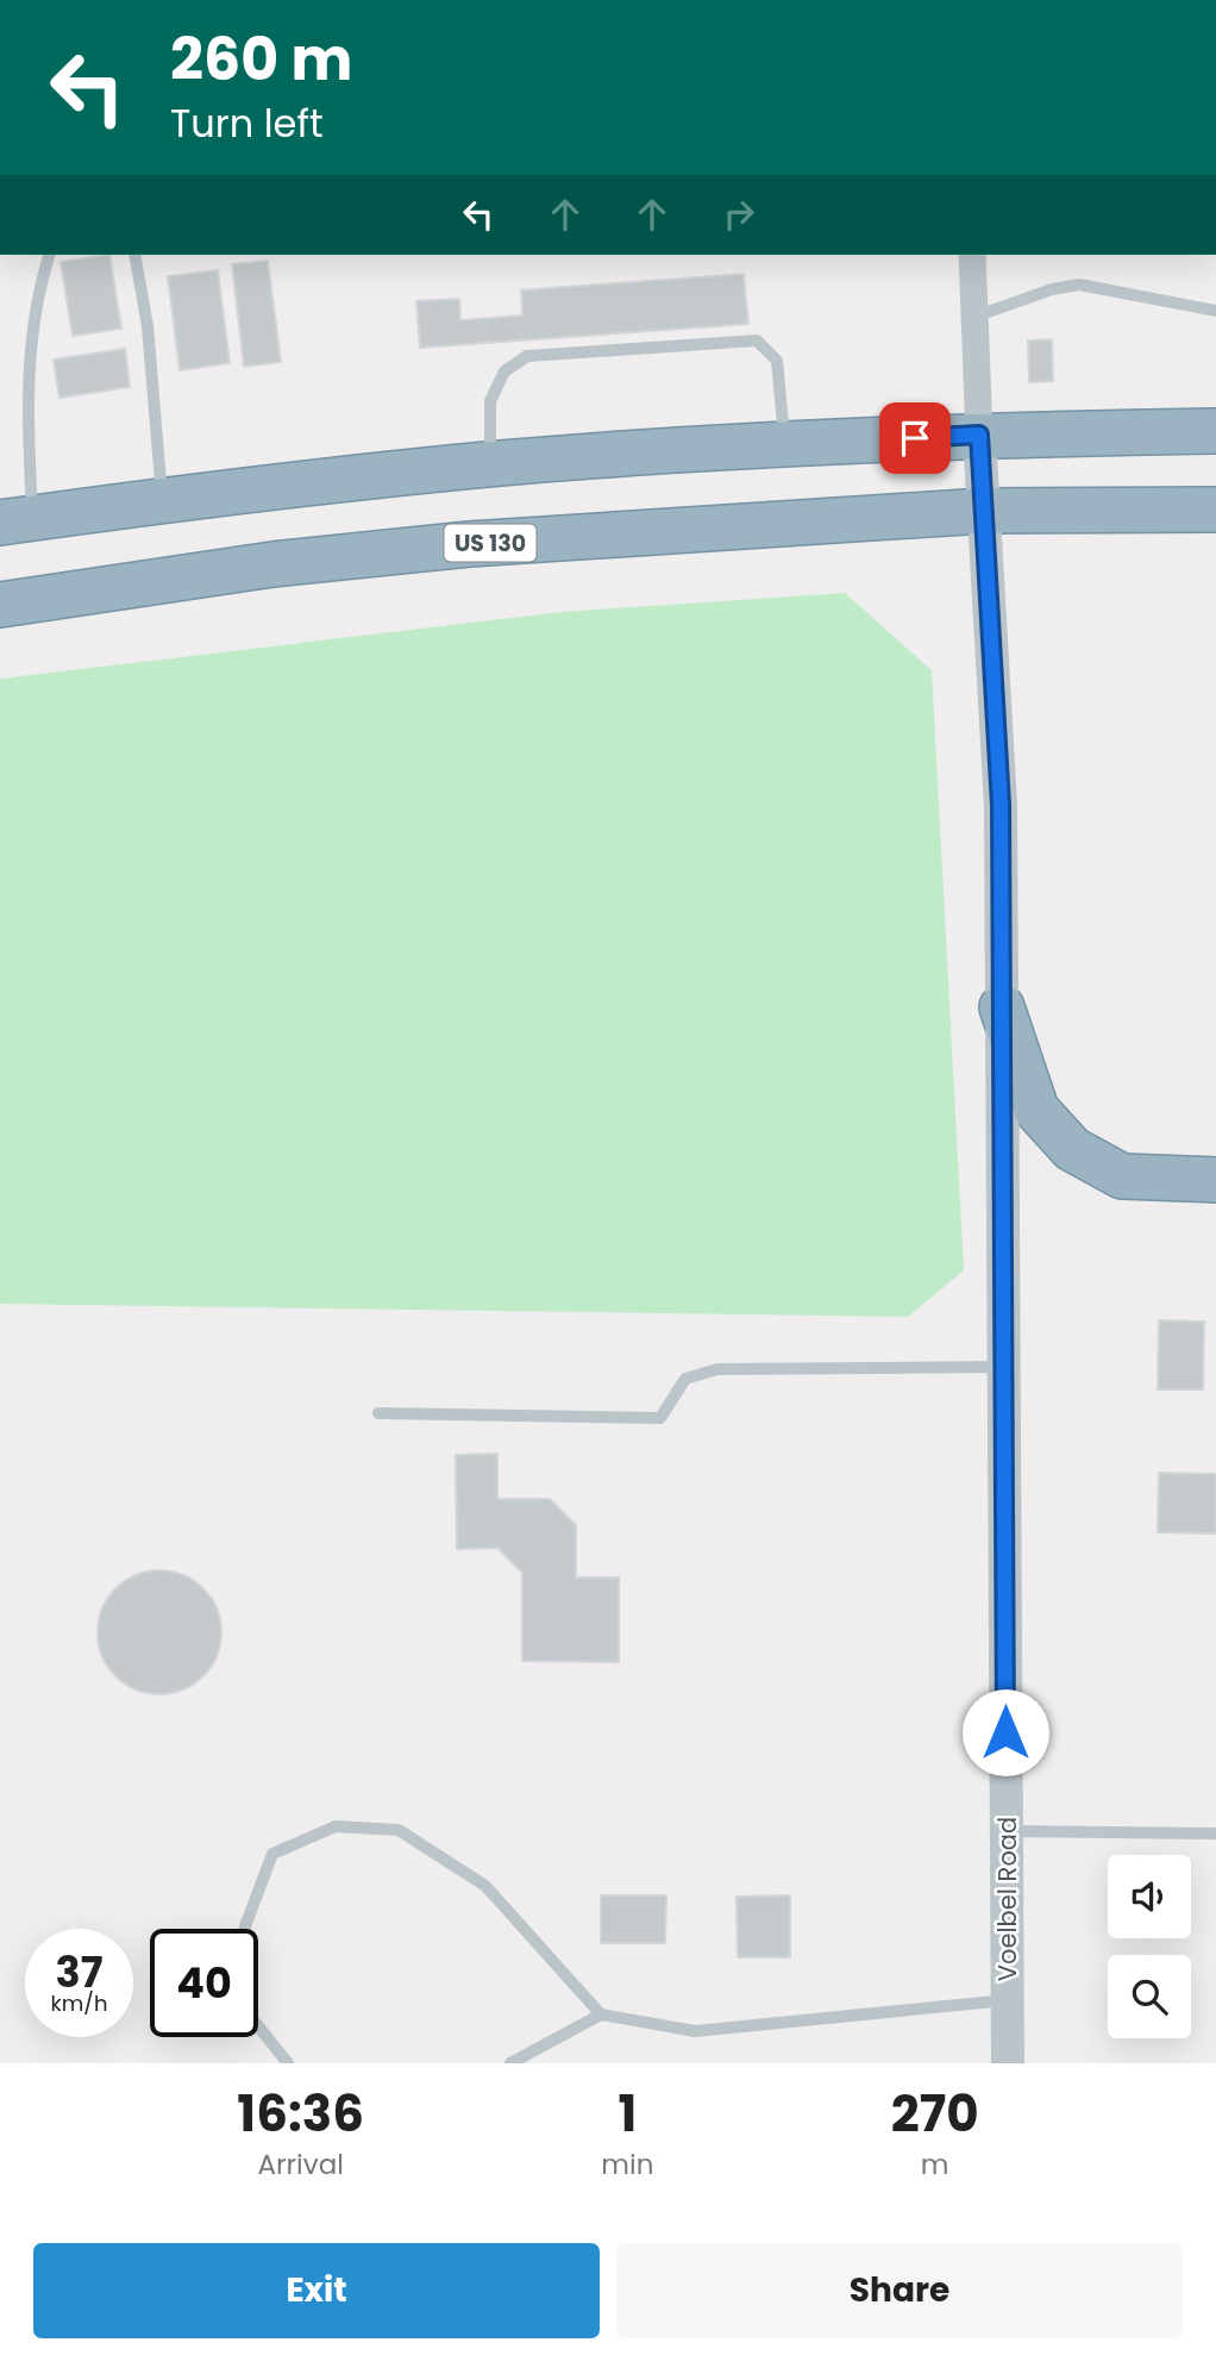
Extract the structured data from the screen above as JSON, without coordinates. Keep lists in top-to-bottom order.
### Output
{
  "streets": {
    "highway": ["US 130"],
    "street": ["Voelbel Road"]
  },
  "crossings": [
    ["US 130", "Voelbel Road"]
  ],
  "page": {
    "turn": ["260 m", "Turn left"],
    "speed": "37 km/h",
    "limit": "40",
    "eta": [
      "16:36",
      "Arrival",
      "1",
      "min",
      "270",
      "m"
    ],
    "buttons": ["Exit", "Share"]
  }
}
